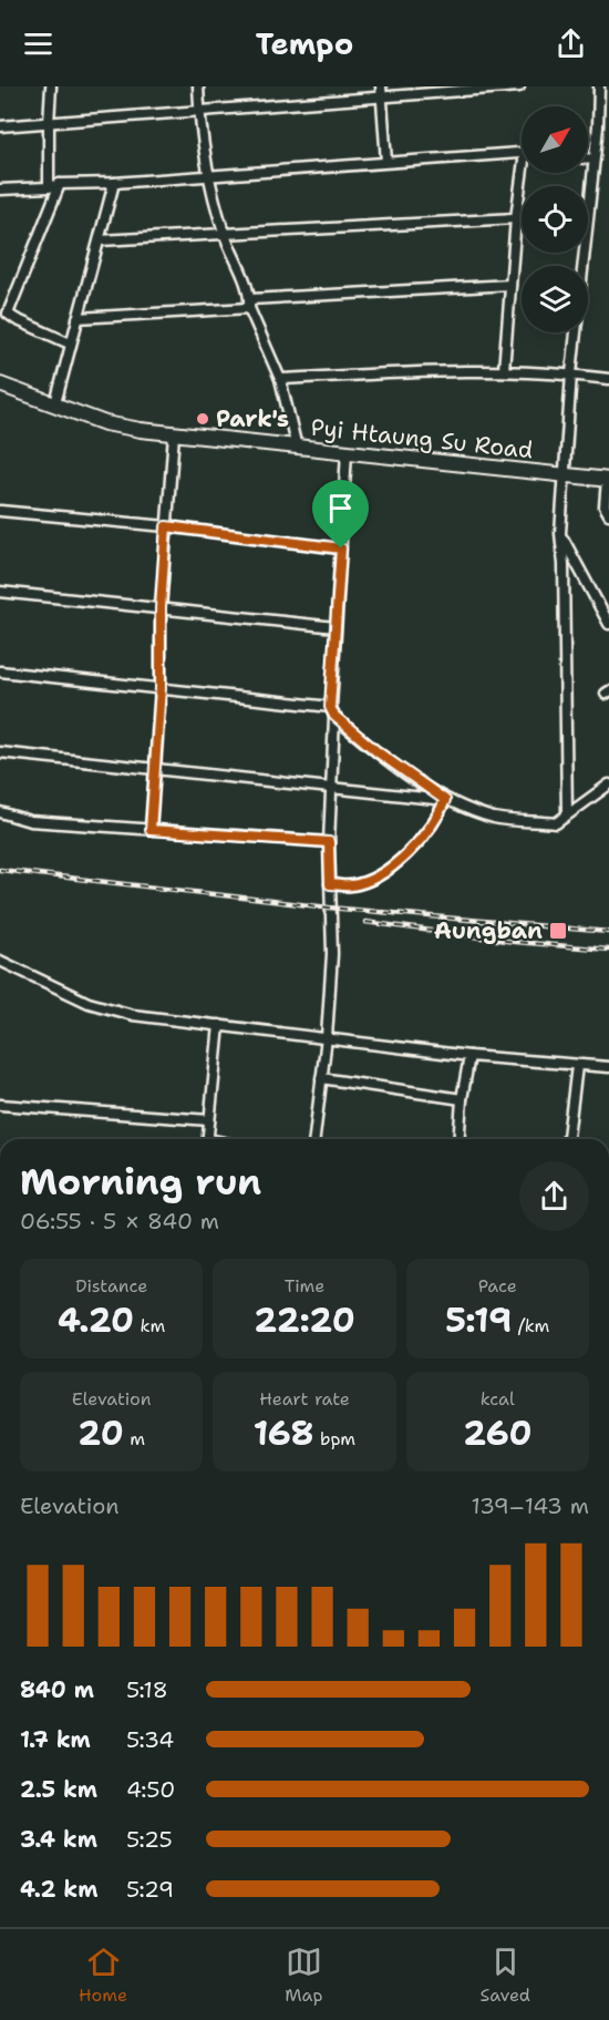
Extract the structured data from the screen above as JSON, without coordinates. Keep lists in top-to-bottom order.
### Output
{
  "streets": {
    "highway": ["Pyi Htaung Su Road"]
  },
  "places": {
    "other": ["Park's"],
    "transit": ["Aungban"]
  },
  "north": "top right",
  "page": {
    "header": "Tempo",
    "heading": ["Morning run", "06:55 · 5 × 840 m"],
    "stats": [
      ["Distance", "4.20 km"],
      ["Time", "22:20"],
      ["Pace", "5:19 /km"],
      ["Elevation", "20 m"],
      ["Heart rate", "168 bpm"],
      ["kcal", "260"]
    ],
    "chart": ["Elevation", "139–143 m"],
    "list": [
      {
        "name": "840 m",
        "note": "5:18"
      },
      {
        "name": "1.7 km",
        "note": "5:34"
      },
      {
        "name": "2.5 km",
        "note": "4:50"
      },
      {
        "name": "3.4 km",
        "note": "5:25"
      },
      {
        "name": "4.2 km",
        "note": "5:29"
      }
    ],
    "tabs": ["Home", "Map", "Saved"]
  }
}
